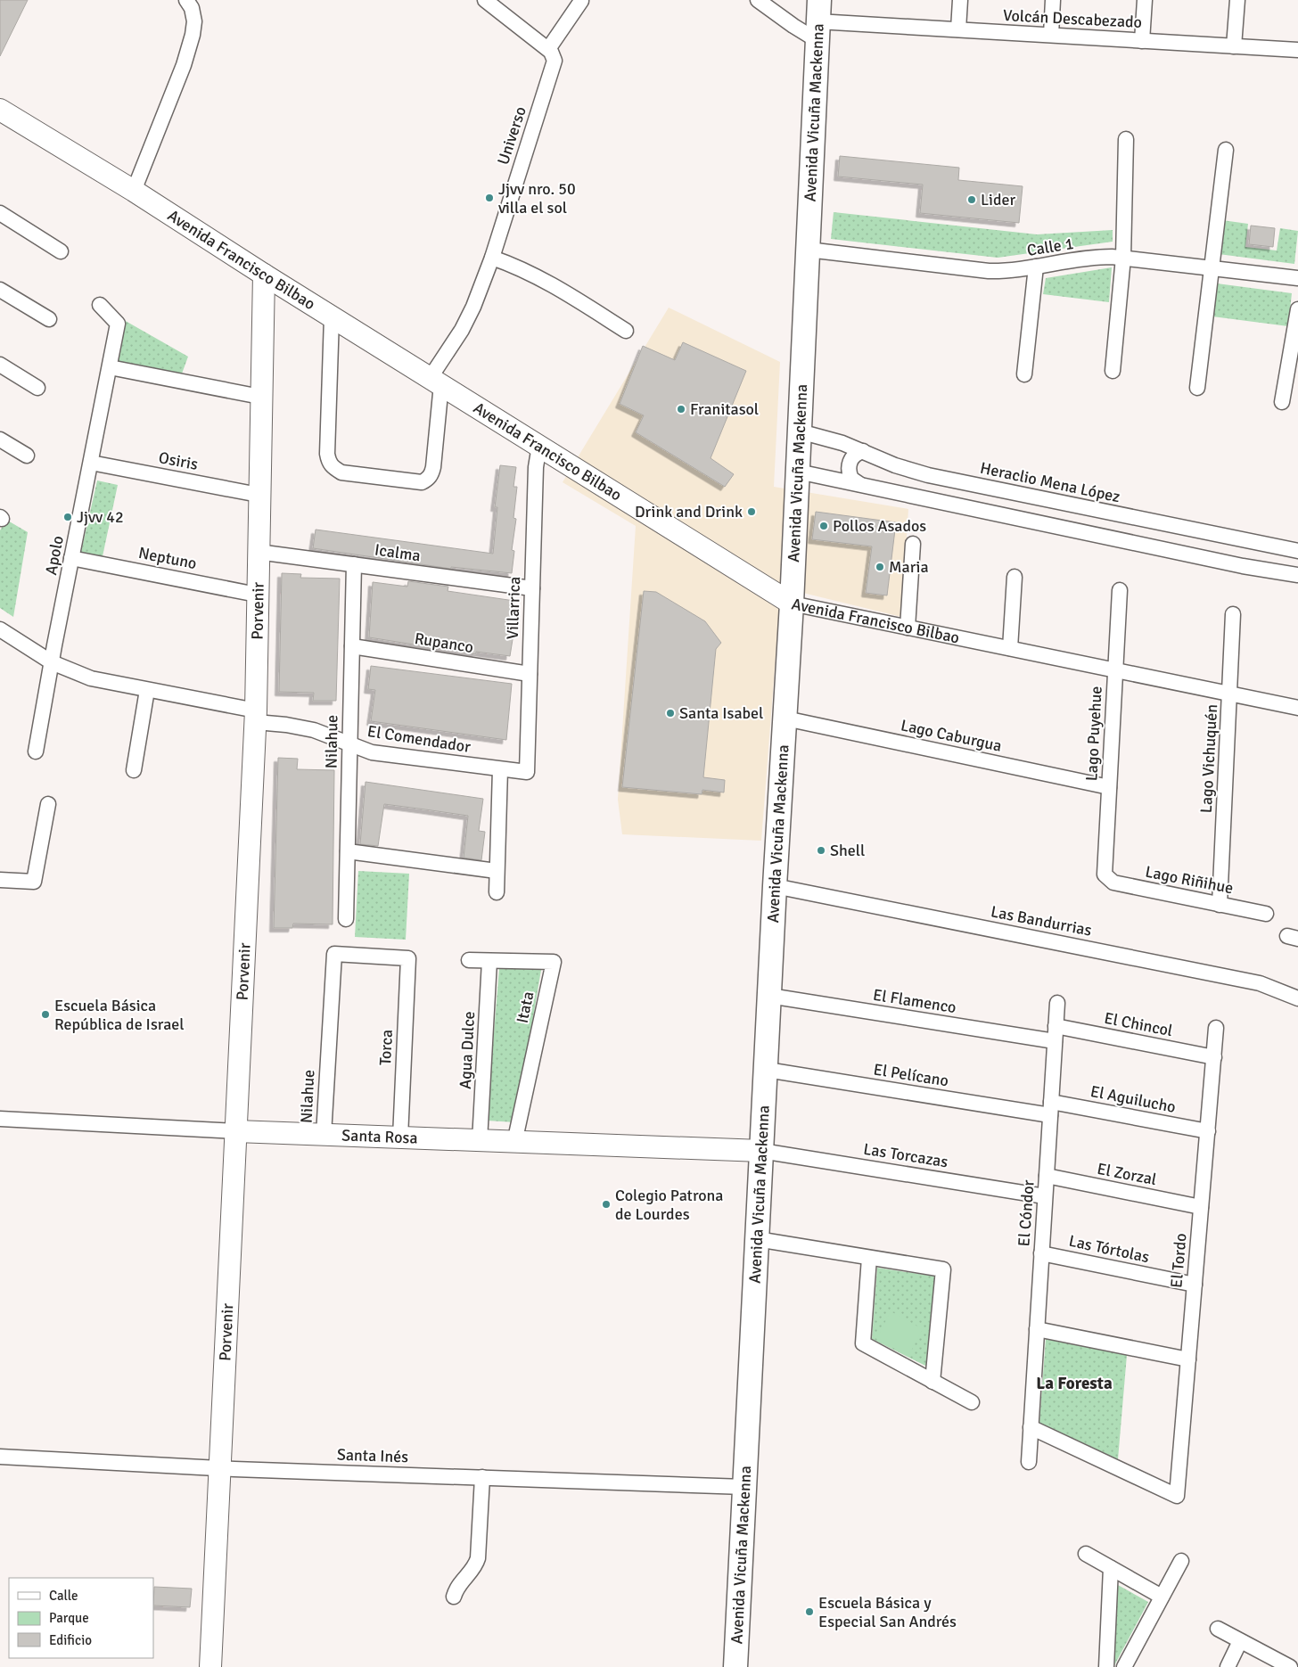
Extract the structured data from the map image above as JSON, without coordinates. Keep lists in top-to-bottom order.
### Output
{
  "streets": {
    "main road": ["Avenida Vicuña Mackenna"],
    "street": [
      "Volcán Descabezado",
      "Universo",
      "Calle 1",
      "Avenida Francisco Bilbao",
      "Osiris",
      "Heraclio Mena López",
      "Icalma",
      "Apolo",
      "Neptuno",
      "Villarrica",
      "Porvenir",
      "Rupanco",
      "Lago Puyehue",
      "Lago Caburgua",
      "El Comendador",
      "Nilahue",
      "Lago Vichuquén",
      "Lago Riñihue",
      "Las Bandurrias",
      "El Flamenco",
      "Itata",
      "El Chincol",
      "Torca",
      "Agua Dulce",
      "El Pelícano",
      "El Aguilucho",
      "Santa Rosa",
      "Las Torcazas",
      "El Zorzal",
      "El Cóndor",
      "Las Tórtolas",
      "El Tordo",
      "Santa Inés"
    ]
  },
  "crossings": [
    ["Volcán Descabezado", "Avenida Vicuña Mackenna"],
    ["Avenida Vicuña Mackenna", "Calle 1"],
    ["Avenida Vicuña Mackenna", "Avenida Francisco Bilbao"],
    ["Avenida Vicuña Mackenna", "Heraclio Mena López"],
    ["Avenida Vicuña Mackenna", "Lago Caburgua"],
    ["Avenida Vicuña Mackenna", "Las Bandurrias"],
    ["Avenida Vicuña Mackenna", "El Flamenco"],
    ["Avenida Vicuña Mackenna", "El Pelícano"],
    ["Avenida Vicuña Mackenna", "Santa Rosa"],
    ["Avenida Vicuña Mackenna", "Las Torcazas"],
    ["Avenida Vicuña Mackenna", "Santa Inés"],
    ["Universo", "Avenida Francisco Bilbao"],
    ["Avenida Francisco Bilbao", "Villarrica"],
    ["Avenida Francisco Bilbao", "Porvenir"],
    ["Avenida Francisco Bilbao", "Lago Puyehue"],
    ["Avenida Francisco Bilbao", "Lago Vichuquén"],
    ["Osiris", "Apolo"],
    ["Osiris", "Porvenir"],
    ["Icalma", "Villarrica"],
    ["Icalma", "Porvenir"],
    ["Icalma", "Nilahue"],
    ["Apolo", "Neptuno"],
    ["Apolo", "El Comendador"],
    ["Neptuno", "Porvenir"],
    ["Villarrica", "Rupanco"],
    ["Villarrica", "El Comendador"],
    ["Porvenir", "El Comendador"],
    ["Porvenir", "Santa Rosa"],
    ["Porvenir", "Santa Inés"],
    ["Rupanco", "Nilahue"],
    ["Lago Puyehue", "Lago Caburgua"],
    ["Lago Puyehue", "Lago Riñihue"],
    ["El Comendador", "Nilahue"],
    ["Nilahue", "Torca"],
    ["Nilahue", "Santa Rosa"],
    ["Lago Vichuquén", "Lago Riñihue"],
    ["El Flamenco", "El Cóndor"],
    ["Itata", "Agua Dulce"],
    ["Itata", "Santa Rosa"],
    ["El Chincol", "El Cóndor"],
    ["El Chincol", "El Tordo"],
    ["Torca", "Santa Rosa"],
    ["Agua Dulce", "Santa Rosa"],
    ["El Pelícano", "El Aguilucho"],
    ["El Pelícano", "El Cóndor"],
    ["El Aguilucho", "El Cóndor"],
    ["El Aguilucho", "El Tordo"],
    ["Santa Rosa", "Las Torcazas"],
    ["Las Torcazas", "El Cóndor"],
    ["El Zorzal", "El Cóndor"],
    ["El Zorzal", "El Tordo"],
    ["El Cóndor", "Las Tórtolas"],
    ["El Cóndor", "El Tordo"],
    ["Las Tórtolas", "El Tordo"]
  ],
  "districts": ["La Foresta"],
  "places": [
    "Jjvv nro. 50 villa el sol",
    "Lider",
    "Franitasol",
    "Drink and Drink",
    "Jjvv 42",
    "Pollos Asados",
    "Maria",
    "Santa Isabel",
    "Shell",
    "Escuela Básica República de Israel",
    "Colegio Patrona de Lourdes",
    "Escuela Básica y Especial San Andrés"
  ],
  "legend": ["Calle", "Parque", "Edificio"]
}
